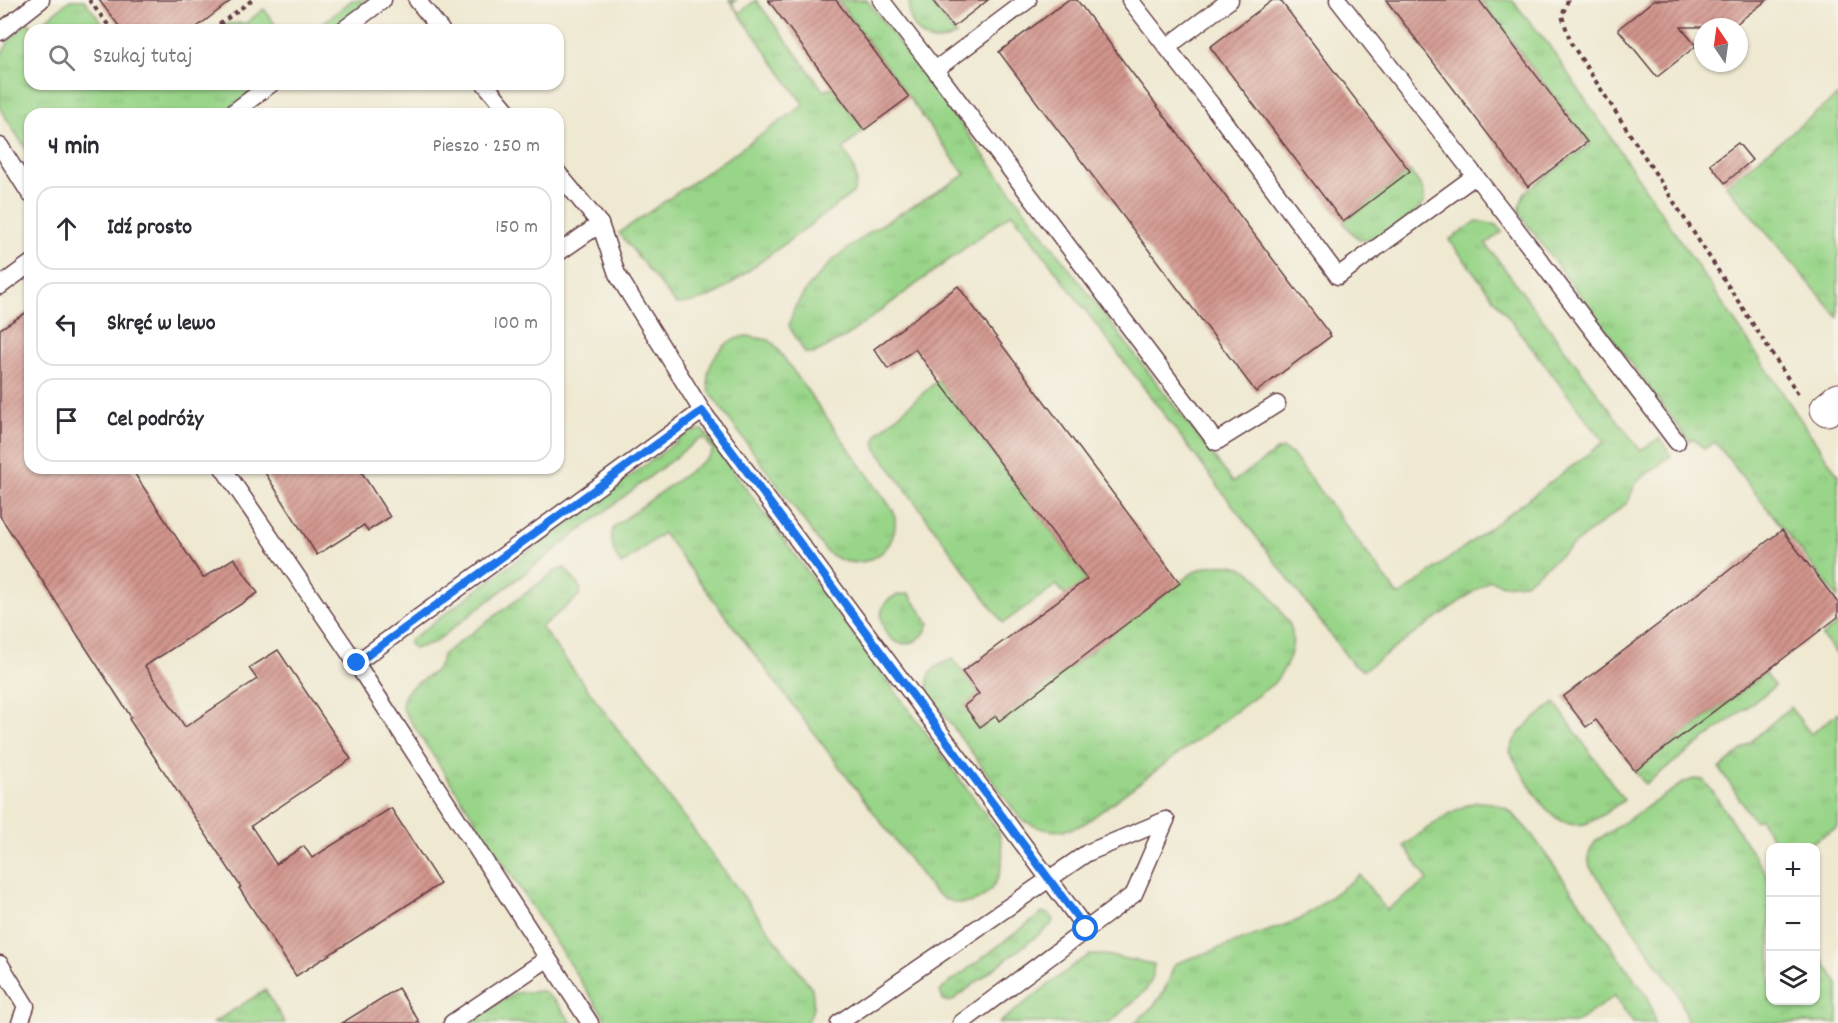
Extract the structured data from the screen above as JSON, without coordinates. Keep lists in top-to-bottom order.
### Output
{
  "north": "top",
  "page": {
    "search": "Szukaj tutaj",
    "heading": ["4 min", "Pieszo · 250 m"],
    "list": [
      ["Idź prosto", "150 m"],
      ["Skręć w lewo", "100 m"],
      "Cel podróży"
    ],
    "map_buttons": ["+", "−"]
  }
}
